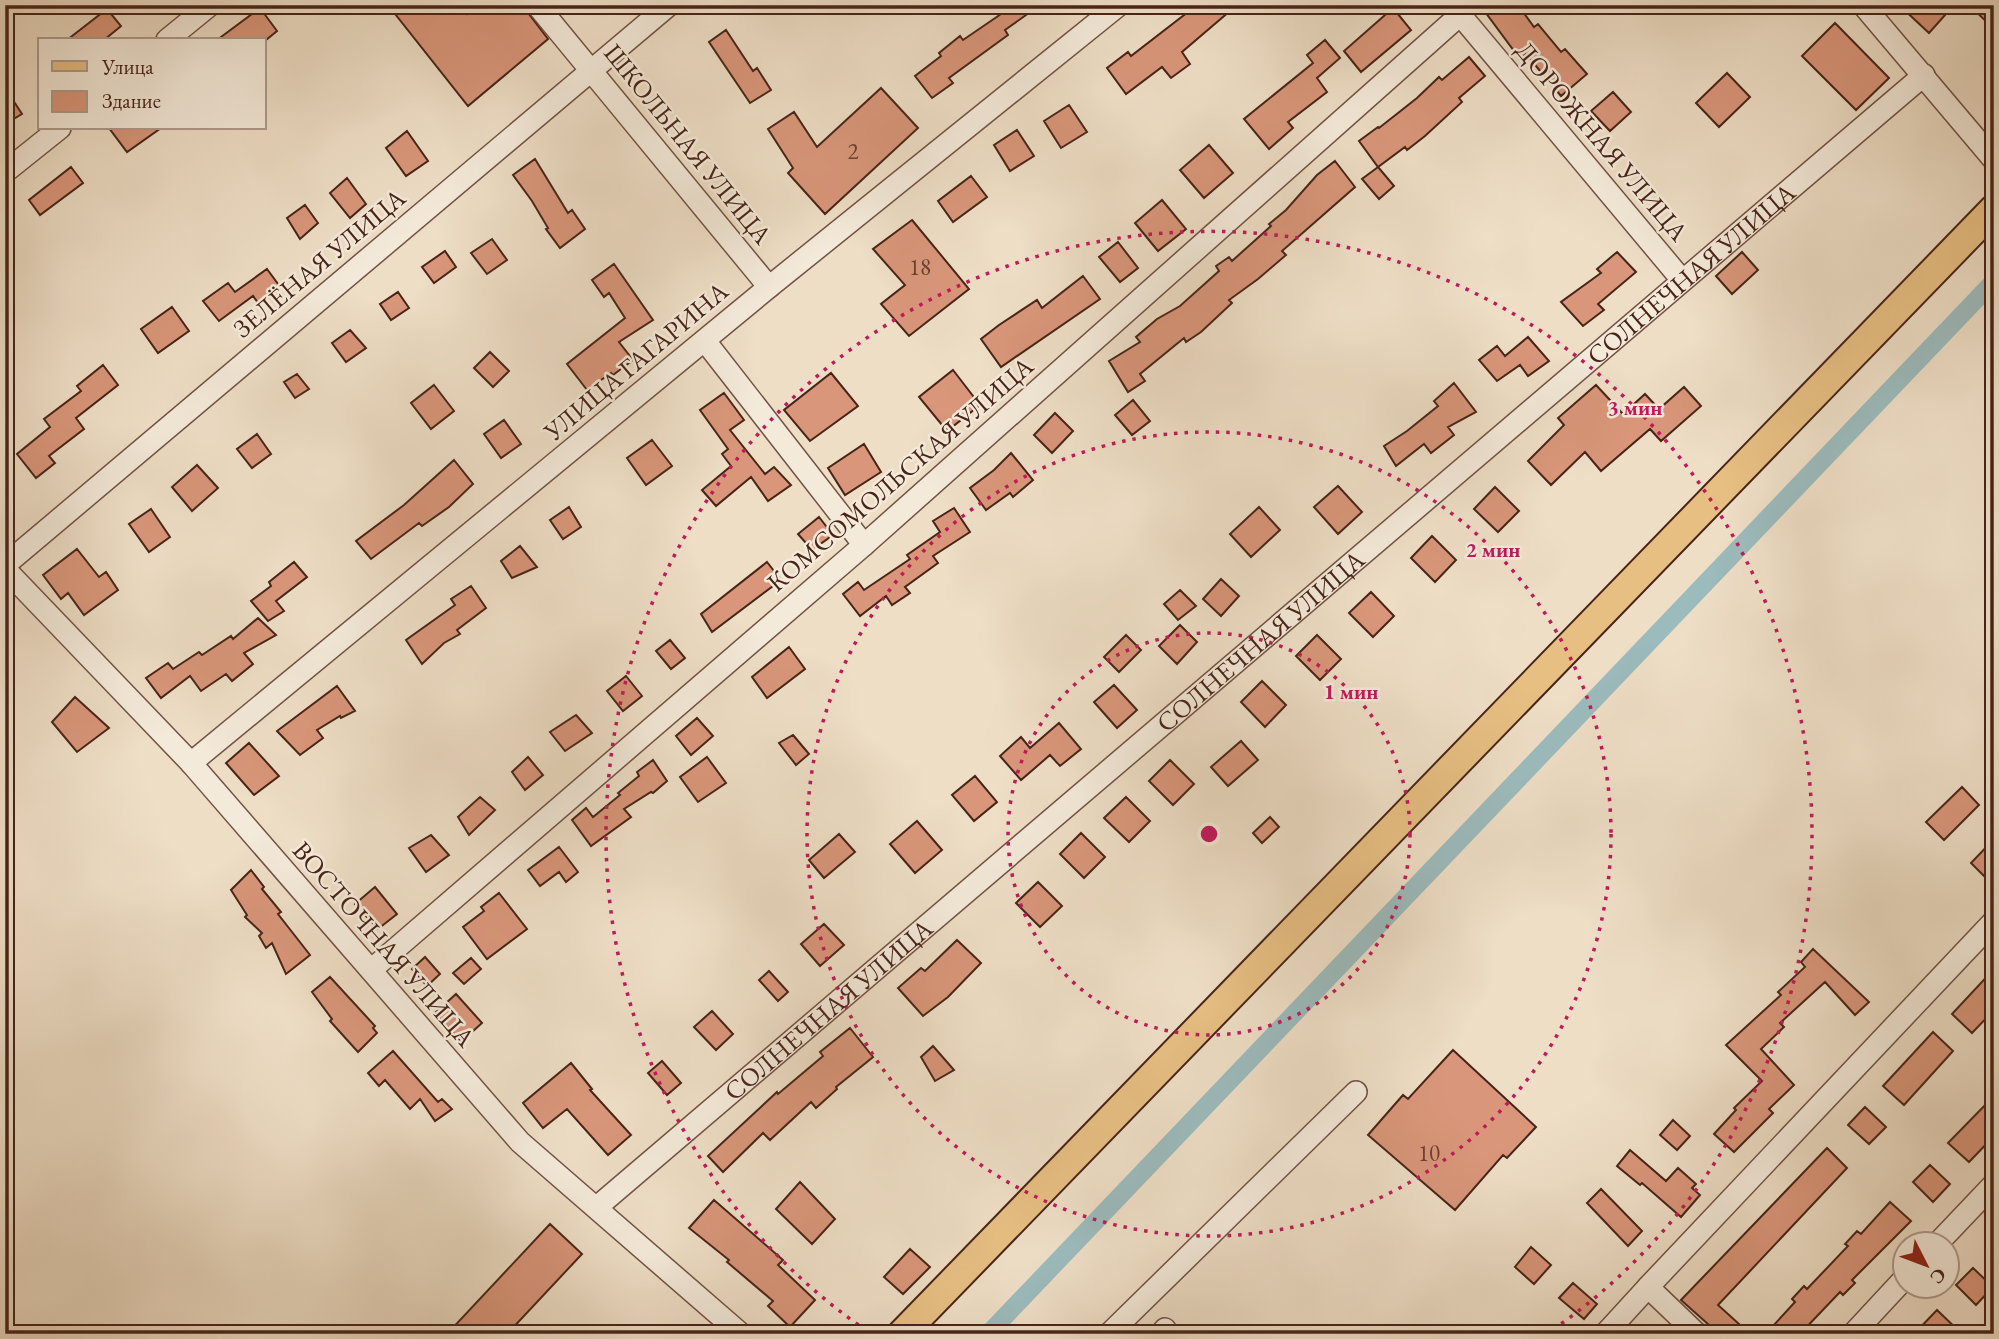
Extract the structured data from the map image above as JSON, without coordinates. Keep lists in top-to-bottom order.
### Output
{
  "streets": {
    "street": [
      "ДОРОЖНАЯ УЛИЦА",
      "ШКОЛЬНАЯ УЛИЦА",
      "ЗЕЛЁНАЯ УЛИЦА",
      "СОЛНЕЧНАЯ УЛИЦА",
      "УЛИЦА ГАГАРИНА",
      "КОМСОМОЛЬСКАЯ УЛИЦА",
      "ВОСТОЧНАЯ УЛИЦА"
    ]
  },
  "crossings": [
    ["ДОРОЖНАЯ УЛИЦА", "СОЛНЕЧНАЯ УЛИЦА"],
    ["ДОРОЖНАЯ УЛИЦА", "КОМСОМОЛЬСКАЯ УЛИЦА"],
    ["ШКОЛЬНАЯ УЛИЦА", "ЗЕЛЁНАЯ УЛИЦА"],
    ["ШКОЛЬНАЯ УЛИЦА", "УЛИЦА ГАГАРИНА"],
    ["ЗЕЛЁНАЯ УЛИЦА", "ВОСТОЧНАЯ УЛИЦА"],
    ["СОЛНЕЧНАЯ УЛИЦА", "ВОСТОЧНАЯ УЛИЦА"],
    ["УЛИЦА ГАГАРИНА", "ВОСТОЧНАЯ УЛИЦА"],
    ["КОМСОМОЛЬСКАЯ УЛИЦА", "ВОСТОЧНАЯ УЛИЦА"]
  ],
  "house_numbers": ["2", "18", "10"],
  "legend": ["Улица", "Здание"],
  "north": "bottom right",
  "rings": ["3 мин", "2 мин", "1 мин"]
}
